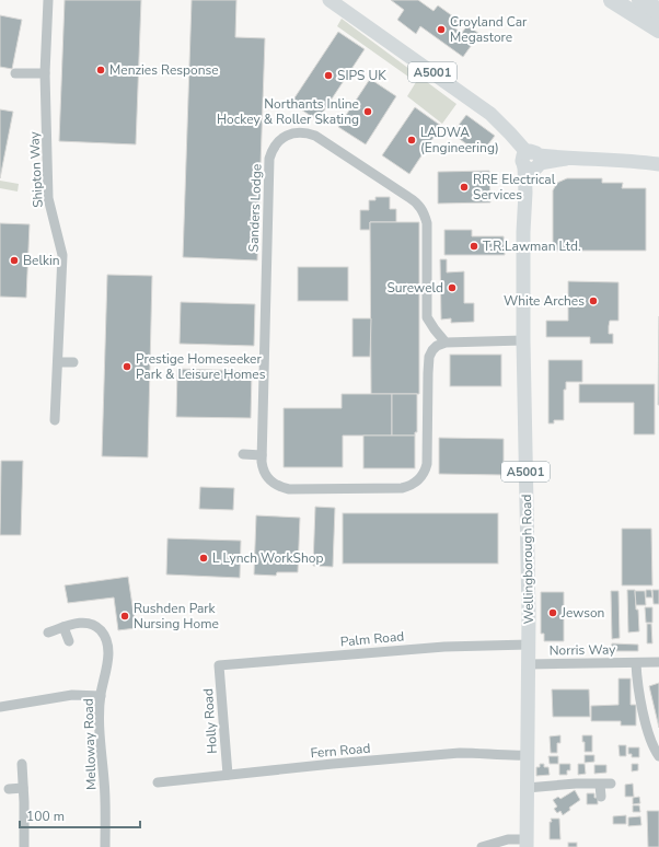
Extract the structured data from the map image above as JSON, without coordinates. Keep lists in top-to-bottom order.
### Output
{
  "streets": {
    "main road": ["A5001", "Wellingborough Road"],
    "street": [
      "Shipton Way",
      "Sanders Lodge",
      "Palm Road",
      "Norris Way",
      "Holly Road",
      "Melloway Road",
      "Fern Road"
    ]
  },
  "crossings": [
    ["A5001", "Wellingborough Road"],
    ["Wellingborough Road", "Palm Road"],
    ["Wellingborough Road", "Norris Way"],
    ["Wellingborough Road", "Fern Road"],
    ["Palm Road", "Holly Road"],
    ["Holly Road", "Fern Road"]
  ],
  "places": [
    "Croyland Car Megastore",
    "Menzies Response",
    "SIPS UK",
    "Northants Inline Hockey & Roller Skating",
    "LADWA (Engineering)",
    "RRE Electrical Services",
    "T.R.Lawman Ltd.",
    "Belkin",
    "Sureweld",
    "White Arches",
    "Prestige Homeseeker Park & Leisure Homes",
    "L Lynch WorkShop",
    "Jewson",
    "Rushden Park Nursing Home"
  ],
  "scale_bar": "100 m"
}
